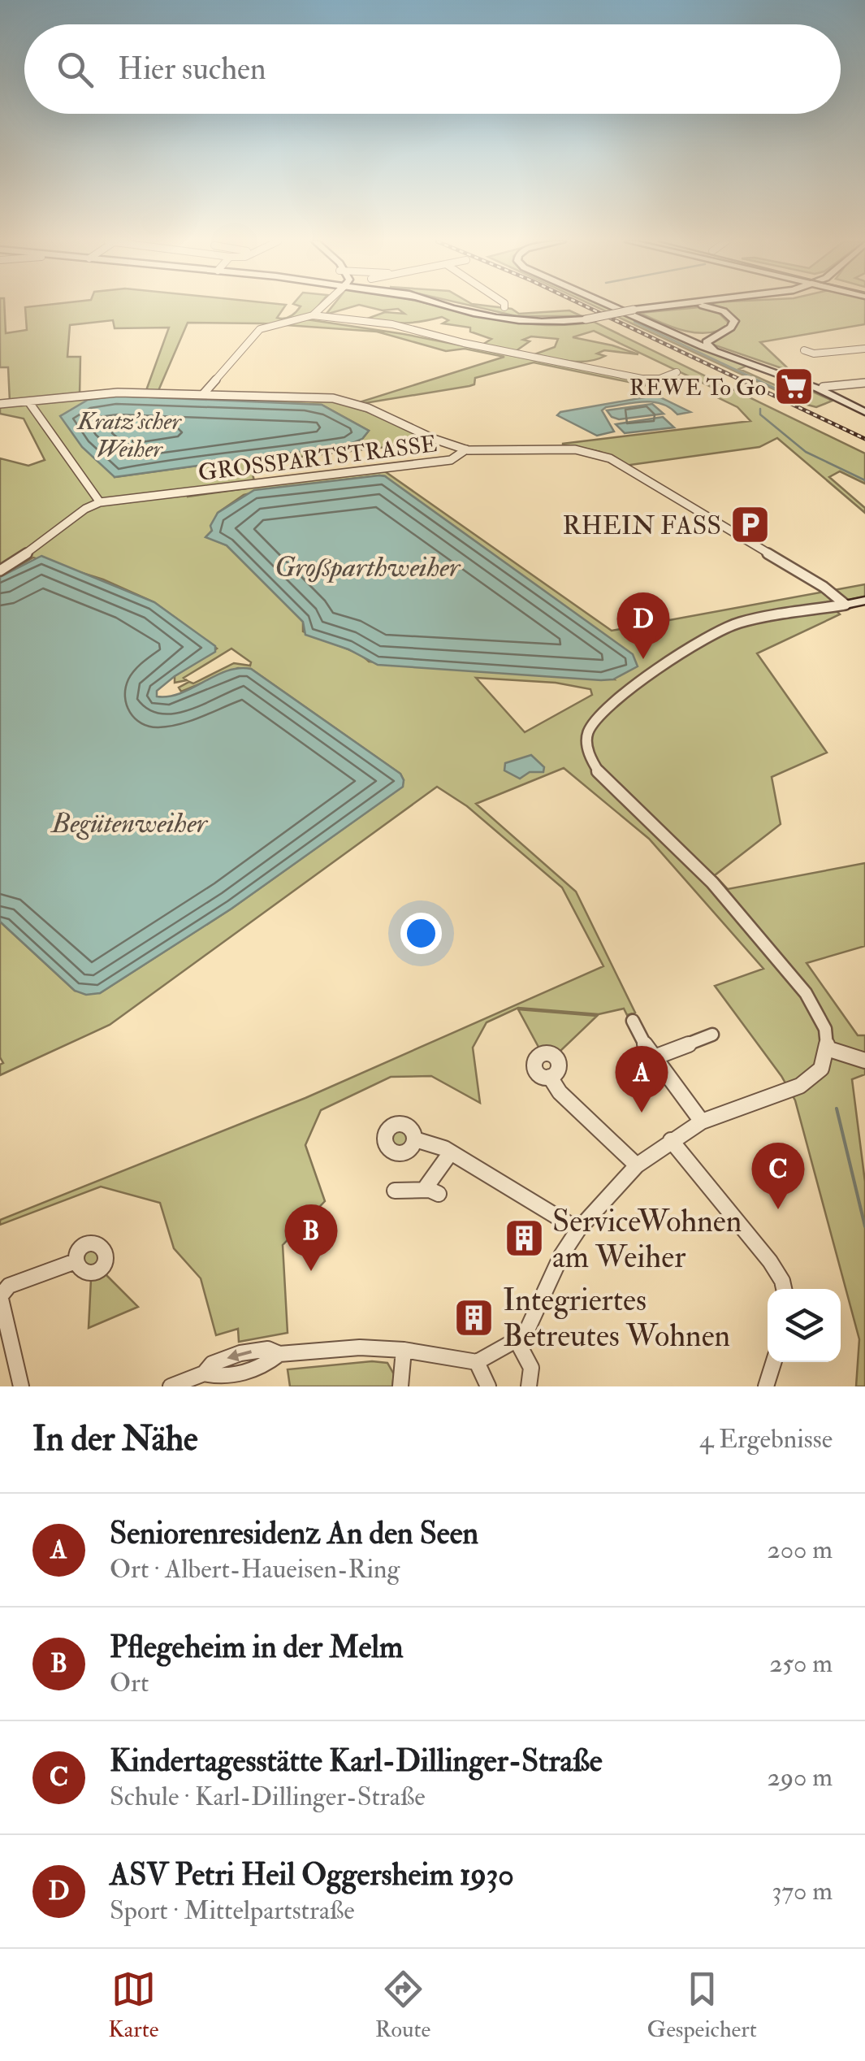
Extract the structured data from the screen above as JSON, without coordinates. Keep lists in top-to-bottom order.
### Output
{
  "streets": {
    "street": ["GROSSPARTSTRASSE"]
  },
  "water": ["Kratz'scher Weiher", "Großparthweiher", "Begütenweiher"],
  "places": {
    "supermarket": ["REWE To Go"],
    "parking": ["RHEIN FASS"],
    "building": ["ServiceWohnen am Weiher", "Integriertes Betreutes Wohnen"]
  },
  "page": {
    "search": "Hier suchen",
    "pins": [
      "D",
      "A",
      "C",
      "B"
    ],
    "heading": ["In der Nähe", "4 Ergebnisse"],
    "list": [
      {
        "mark": "A",
        "name": "Seniorenresidenz An den Seen",
        "note": "Ort · Albert-Haueisen-Ring",
        "value": "200 m"
      },
      {
        "mark": "B",
        "name": "Pflegeheim in der Melm",
        "note": "Ort",
        "value": "250 m"
      },
      {
        "mark": "C",
        "name": "Kindertagesstätte Karl-Dillinger-Straße",
        "note": "Schule · Karl-Dillinger-Straße",
        "value": "290 m"
      },
      {
        "mark": "D",
        "name": "ASV Petri Heil Oggersheim 1930",
        "note": "Sport · Mittelpartstraße",
        "value": "370 m"
      }
    ],
    "nav": ["Karte", "Route", "Gespeichert"]
  }
}
